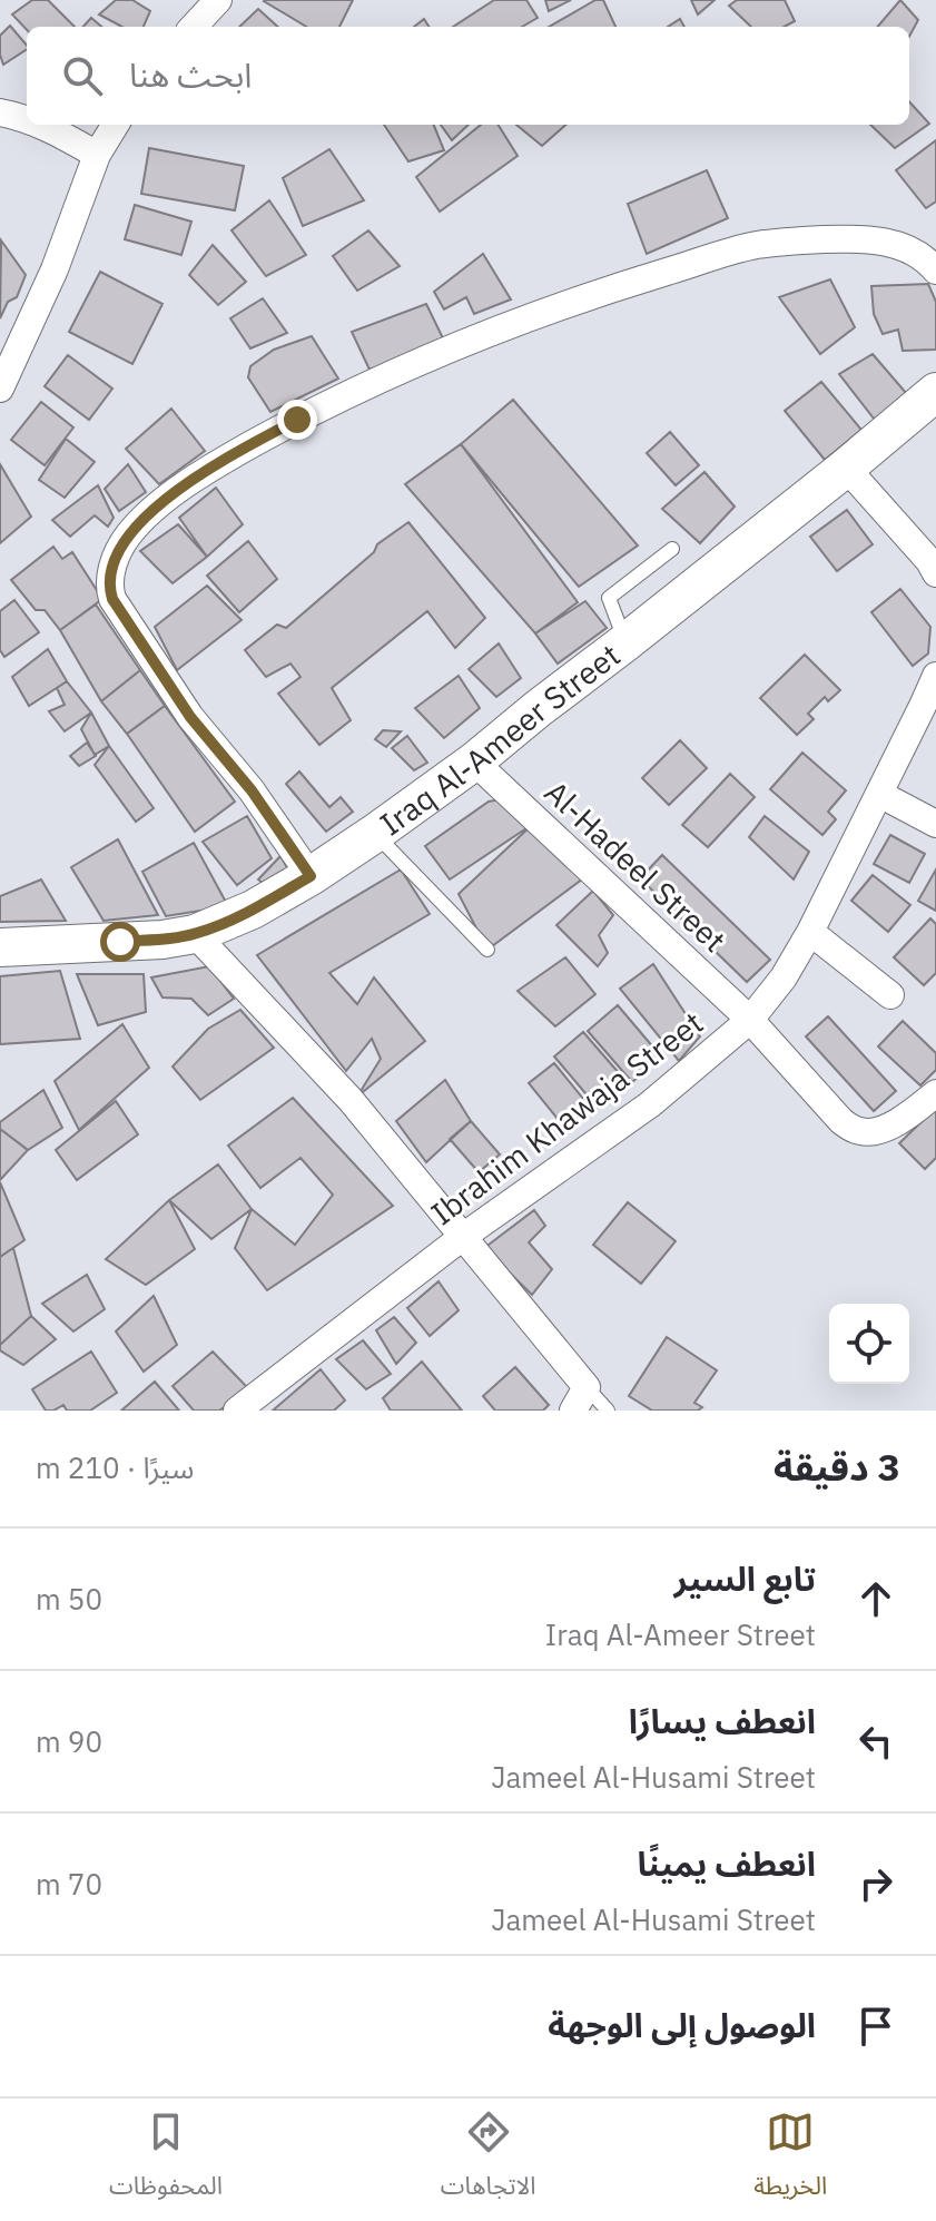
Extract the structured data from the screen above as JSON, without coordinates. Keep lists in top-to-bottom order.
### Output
{
  "streets": {
    "main road": ["Iraq Al-Ameer Street"],
    "street": ["Al-Hadeel Street", "Ibrahim Khawaja Street"]
  },
  "crossings": [
    ["Iraq Al-Ameer Street", "Al-Hadeel Street"],
    ["Al-Hadeel Street", "Ibrahim Khawaja Street"]
  ],
  "page": {
    "search": "ابحث هنا",
    "heading": ["3 دقيقة", "سيرًا · 210 m"],
    "list": [
      ["تابع السير", "Iraq Al-Ameer Street", "50 m"],
      ["انعطف يسارًا", "Jameel Al-Husami Street", "90 m"],
      ["انعطف يمينًا", "Jameel Al-Husami Street", "70 m"],
      "الوصول إلى الوجهة"
    ],
    "nav": ["الخريطة", "الاتجاهات", "المحفوظات"]
  }
}
